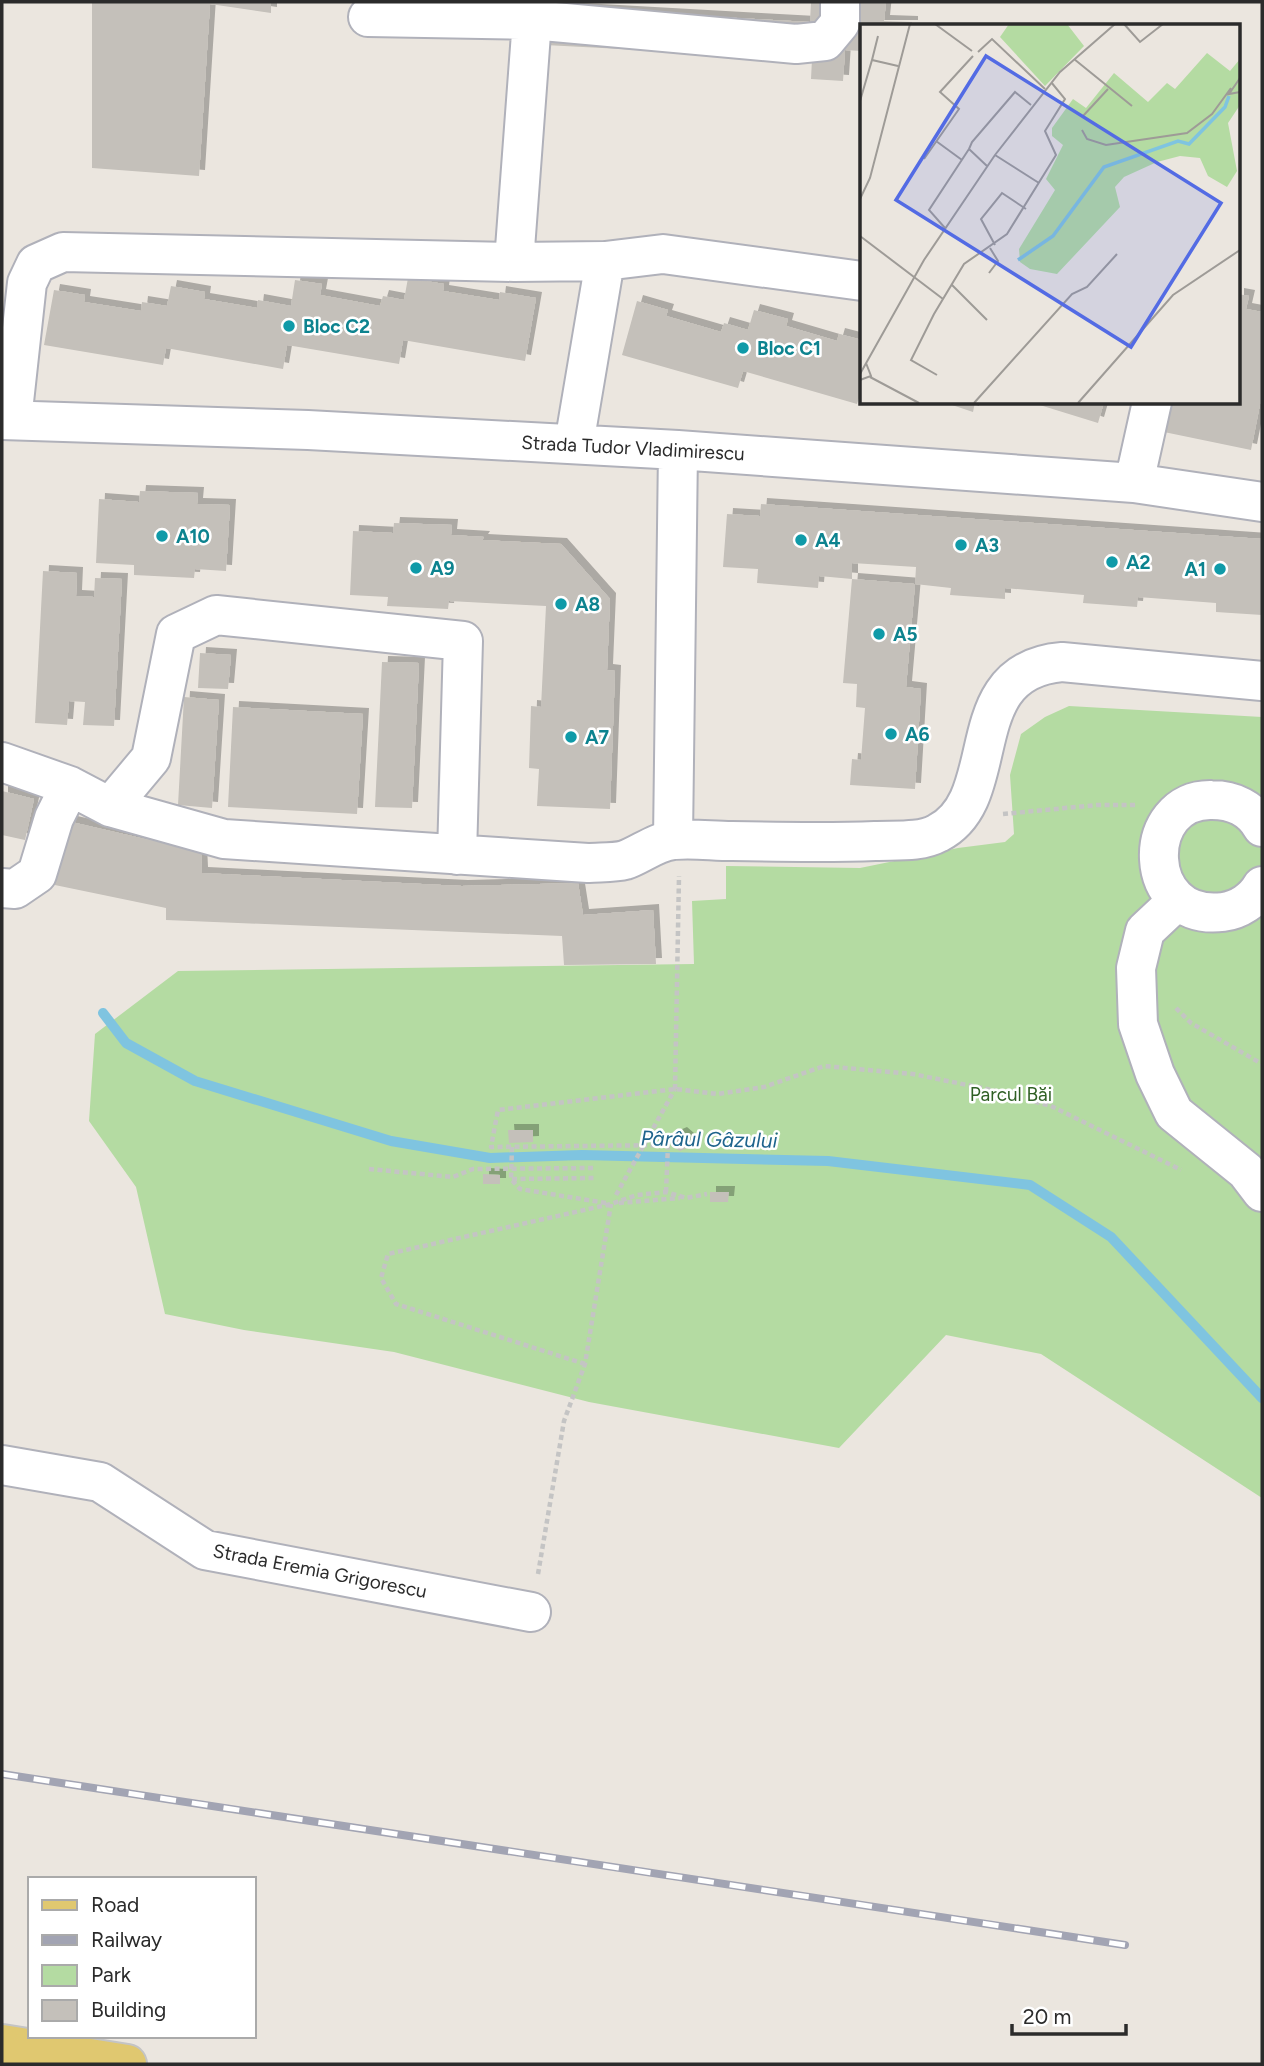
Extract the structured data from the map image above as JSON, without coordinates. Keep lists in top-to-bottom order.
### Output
{
  "streets": {
    "street": ["Strada Tudor Vladimirescu", "Strada Eremia Grigorescu"]
  },
  "water": ["Pârâul Gâzului"],
  "parks": ["Parcul Băi"],
  "places": [
    "Bloc C2",
    "Bloc C1",
    "A10",
    "A4",
    "A3",
    "A2",
    "A9",
    "A1",
    "A8",
    "A5",
    "A6",
    "A7"
  ],
  "legend": [
    "Road",
    "Railway",
    "Park",
    "Building"
  ],
  "scale_bar": "20 m"
}
